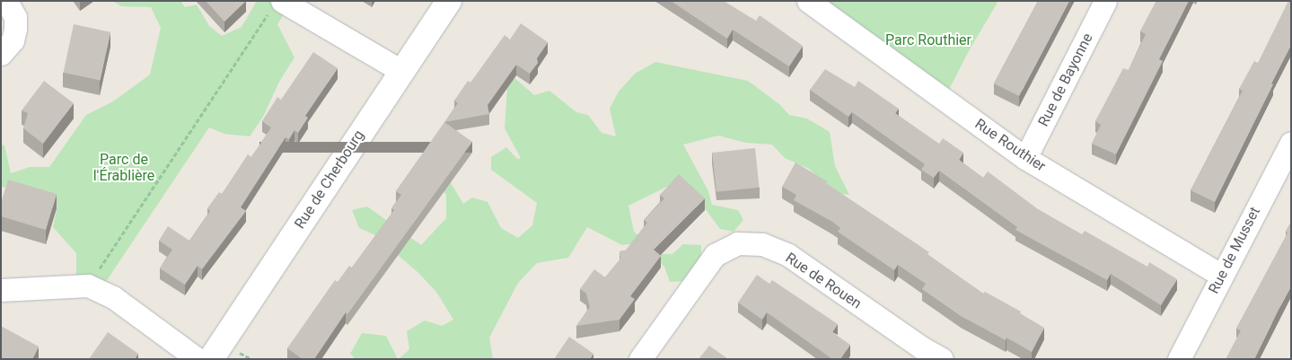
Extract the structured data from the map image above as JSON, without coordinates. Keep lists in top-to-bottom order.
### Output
{
  "streets": {
    "street": [
      "Rue de Bayonne",
      "Rue Routhier",
      "Rue de Cherbourg",
      "Rue de Musset",
      "Rue de Rouen"
    ]
  },
  "crossings": [
    ["Rue de Bayonne", "Rue Routhier"],
    ["Rue Routhier", "Rue de Musset"]
  ],
  "parks": ["Parc Routhier", "Parc de l'Érablière"]
}
